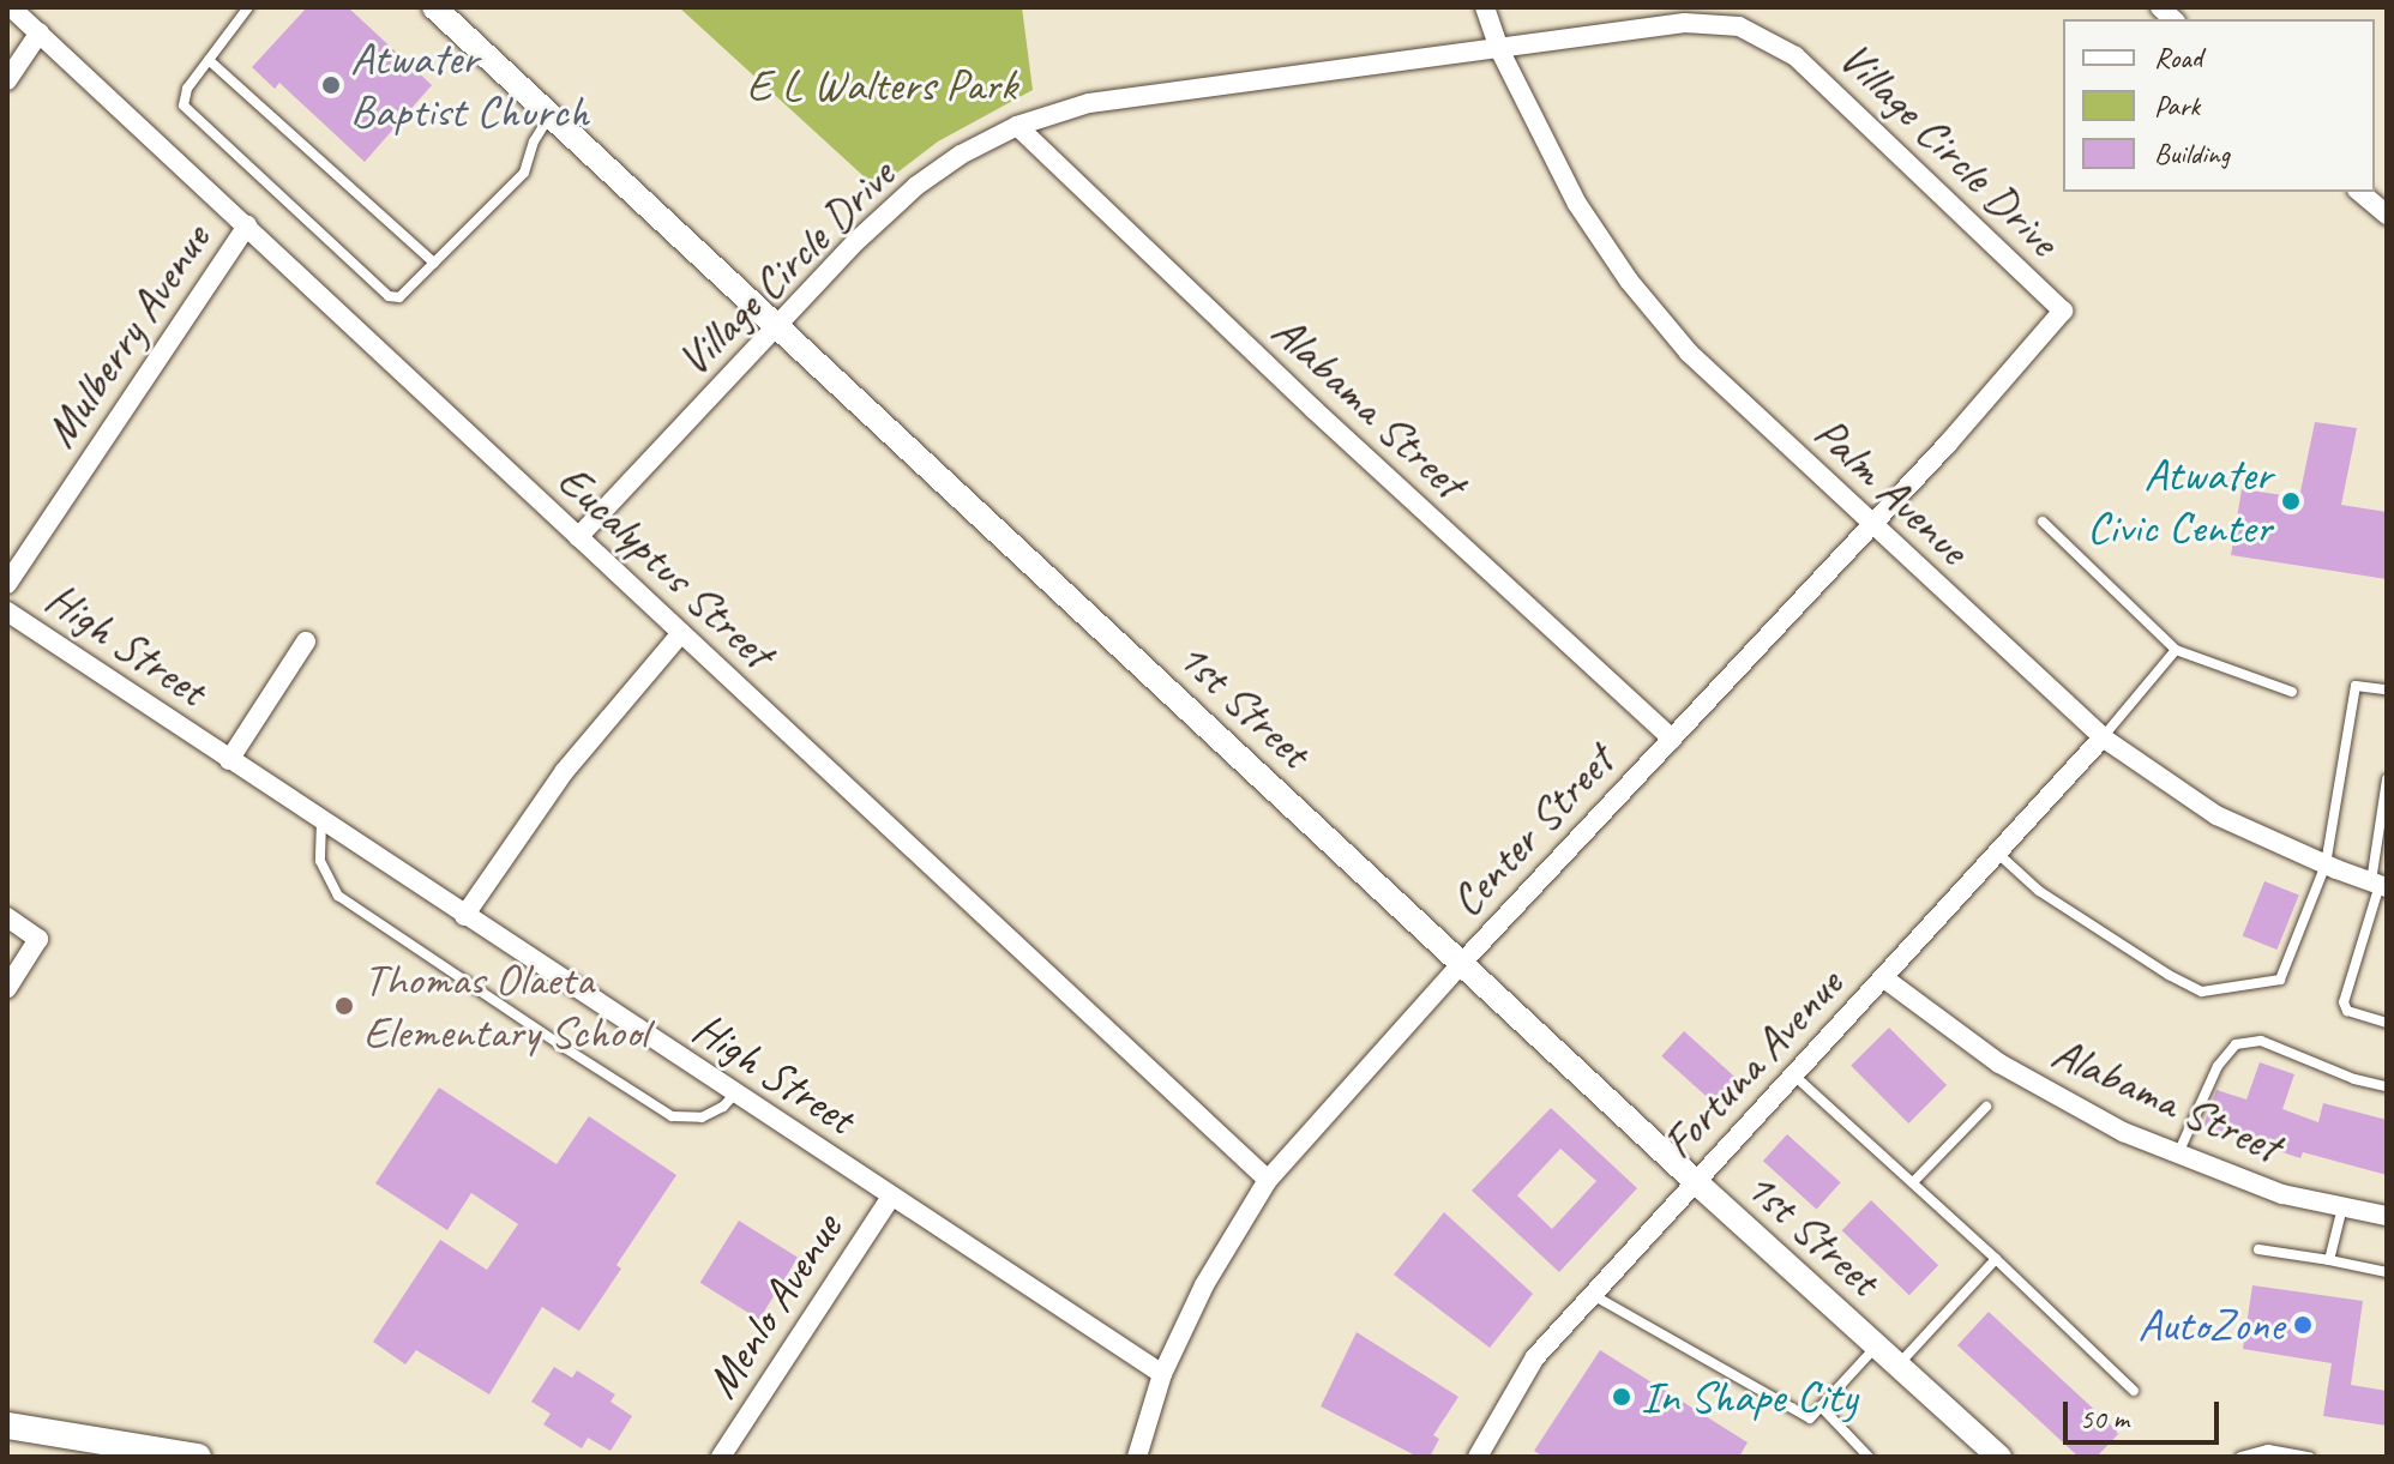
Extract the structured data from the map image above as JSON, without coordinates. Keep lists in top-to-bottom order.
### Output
{
  "streets": {
    "street": [
      "Village Circle Drive",
      "Mulberry Avenue",
      "Alabama Street",
      "Palm Avenue",
      "Eucalyptus Street",
      "High Street",
      "1st Street",
      "Center Street",
      "Fortuna Avenue",
      "Menlo Avenue"
    ]
  },
  "crossings": [
    ["Village Circle Drive", "Alabama Street"],
    ["Village Circle Drive", "Palm Avenue"],
    ["Village Circle Drive", "Eucalyptus Street"],
    ["Village Circle Drive", "1st Street"],
    ["Village Circle Drive", "Center Street"],
    ["Mulberry Avenue", "Eucalyptus Street"],
    ["Alabama Street", "Center Street"],
    ["Alabama Street", "Fortuna Avenue"],
    ["Palm Avenue", "Center Street"],
    ["Palm Avenue", "Fortuna Avenue"],
    ["Eucalyptus Street", "Center Street"],
    ["High Street", "Center Street"],
    ["High Street", "Menlo Avenue"],
    ["1st Street", "Center Street"],
    ["1st Street", "Fortuna Avenue"]
  ],
  "parks": ["E L Walters Park"],
  "places": [
    "Atwater Baptist Church",
    "Atwater Civic Center",
    "Thomas Olaeta Elementary School",
    "AutoZone",
    "In Shape City"
  ],
  "legend": ["Road", "Park", "Building"],
  "scale_bar": "50 m"
}
